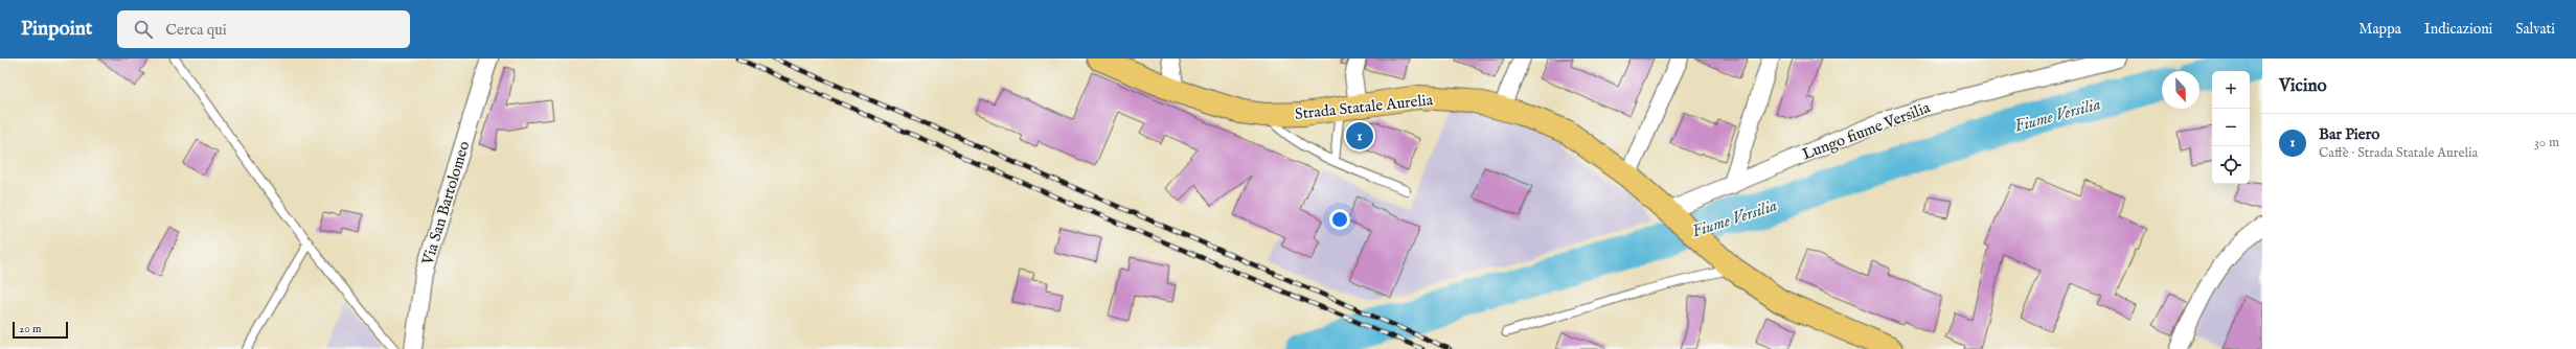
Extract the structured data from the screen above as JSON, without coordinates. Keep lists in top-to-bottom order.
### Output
{
  "streets": {
    "main road": ["Strada Statale Aurelia"],
    "street": ["Lungo fiume Versilia", "Via San Bartolomeo"]
  },
  "crossings": [
    ["Strada Statale Aurelia", "Lungo fiume Versilia"]
  ],
  "water": ["Fiume Versilia"],
  "scale_bar": "20 m",
  "north": "bottom",
  "page": {
    "header": "Pinpoint",
    "search": "Cerca qui",
    "nav": ["Mappa", "Indicazioni", "Salvati"],
    "heading": "Vicino",
    "map_buttons": ["+", "−"],
    "list": [
      {
        "mark": "1",
        "name": "Bar Piero",
        "note": "Caffè · Strada Statale Aurelia",
        "value": "30 m"
      }
    ],
    "pins": "1",
    "scale": "20 m"
  }
}
